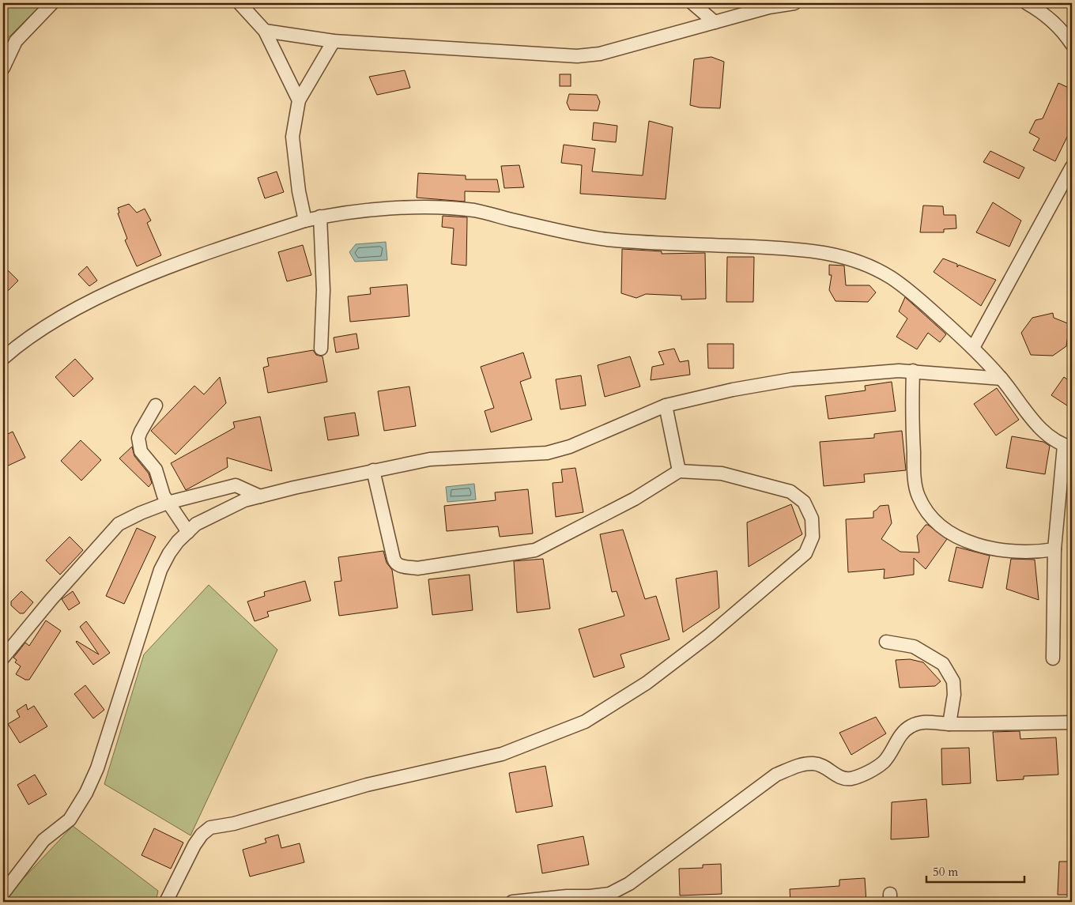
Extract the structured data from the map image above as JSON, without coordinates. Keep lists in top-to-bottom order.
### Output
{
  "scale_bar": "50 m"
}
